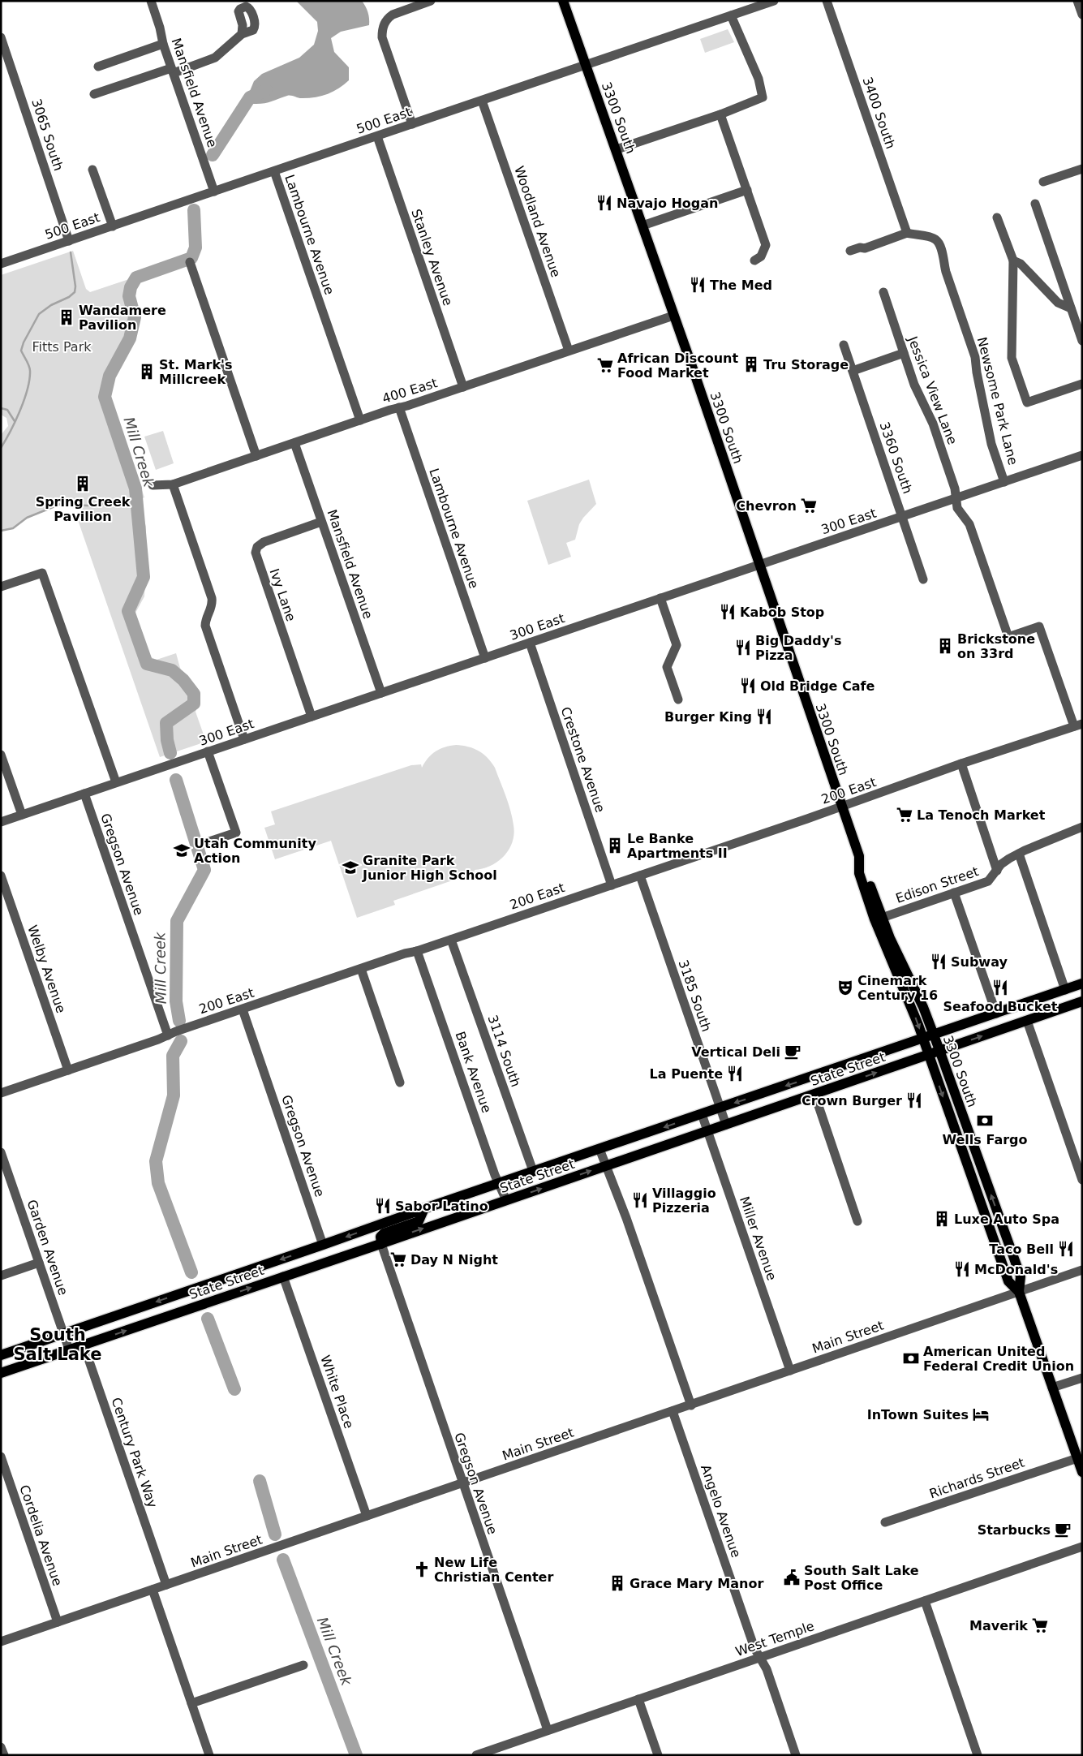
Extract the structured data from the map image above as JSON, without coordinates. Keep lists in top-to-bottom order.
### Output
{
  "streets": {
    "main road": ["3300 South", "State Street"],
    "street": [
      "Mansfield Avenue",
      "3400 South",
      "500 East",
      "3065 South",
      "Woodland Avenue",
      "Lambourne Avenue",
      "Stanley Avenue",
      "400 East",
      "Jessica View Lane",
      "Newsome Park Lane",
      "3360 South",
      "300 East",
      "Ivy Lane",
      "Crestone Avenue",
      "200 East",
      "Gregson Avenue",
      "Edison Street",
      "Welby Avenue",
      "3185 South",
      "3114 South",
      "Bank Avenue",
      "Miller Avenue",
      "Garden Avenue",
      "Main Street",
      "White Place",
      "Century Park Way",
      "Richards Street",
      "Angelo Avenue",
      "Cordelia Avenue",
      "West Temple"
    ]
  },
  "crossings": [
    ["Mansfield Avenue", "500 East"],
    ["Mansfield Avenue", "400 East"],
    ["Mansfield Avenue", "300 East"],
    ["Mansfield Avenue", "Ivy Lane"],
    ["3400 South", "Newsome Park Lane"],
    ["3300 South", "500 East"],
    ["3300 South", "400 East"],
    ["3300 South", "300 East"],
    ["3300 South", "200 East"],
    ["3300 South", "Edison Street"],
    ["3300 South", "State Street"],
    ["3300 South", "Main Street"],
    ["3300 South", "Richards Street"],
    ["500 East", "3065 South"],
    ["500 East", "Woodland Avenue"],
    ["500 East", "Lambourne Avenue"],
    ["500 East", "Stanley Avenue"],
    ["Woodland Avenue", "400 East"],
    ["Lambourne Avenue", "400 East"],
    ["Lambourne Avenue", "300 East"],
    ["Stanley Avenue", "400 East"],
    ["Jessica View Lane", "300 East"],
    ["Jessica View Lane", "200 East"],
    ["Newsome Park Lane", "300 East"],
    ["3360 South", "300 East"],
    ["300 East", "Ivy Lane"],
    ["300 East", "Crestone Avenue"],
    ["300 East", "Gregson Avenue"],
    ["Crestone Avenue", "200 East"],
    ["200 East", "Gregson Avenue"],
    ["200 East", "Welby Avenue"],
    ["200 East", "3185 South"],
    ["200 East", "3114 South"],
    ["200 East", "Bank Avenue"],
    ["Gregson Avenue", "State Street"],
    ["Gregson Avenue", "Main Street"],
    ["Gregson Avenue", "West Temple"],
    ["3185 South", "State Street"],
    ["3114 South", "State Street"],
    ["State Street", "Bank Avenue"],
    ["State Street", "Miller Avenue"],
    ["State Street", "Garden Avenue"],
    ["State Street", "White Place"],
    ["State Street", "Century Park Way"],
    ["Miller Avenue", "Main Street"],
    ["Main Street", "White Place"],
    ["Main Street", "Century Park Way"],
    ["Main Street", "Angelo Avenue"],
    ["Main Street", "Cordelia Avenue"],
    ["Angelo Avenue", "West Temple"]
  ],
  "districts": ["South Salt Lake"],
  "water": ["Mill Creek"],
  "parks": ["Fitts Park"],
  "places": {
    "restaurant": [
      "Navajo Hogan",
      "The Med",
      "Kabob Stop",
      "Big Daddy's Pizza",
      "Old Bridge Cafe",
      "Burger King",
      "Subway",
      "Seafood Bucket",
      "La Puente",
      "Crown Burger",
      "Villaggio Pizzeria",
      "Sabor Latino",
      "Taco Bell",
      "McDonald's"
    ],
    "building": [
      "Wandamere Pavilion",
      "Tru Storage",
      "St. Mark's Millcreek",
      "Spring Creek Pavilion",
      "Brickstone on 33rd",
      "Le Banke Apartments II",
      "Luxe Auto Spa",
      "Grace Mary Manor"
    ],
    "supermarket": [
      "African Discount Food Market",
      "Chevron",
      "La Tenoch Market",
      "Day N Night",
      "Maverik"
    ],
    "school or university": ["Utah Community Action", "Granite Park Junior High School"],
    "theatre": ["Cinemark Century 16"],
    "cafe": ["Vertical Deli", "Starbucks"],
    "bank": ["Wells Fargo", "American United Federal Credit Union"],
    "hotel": ["InTown Suites"],
    "church": ["New Life Christian Center"],
    "public building": ["South Salt Lake Post Office"]
  }
}
